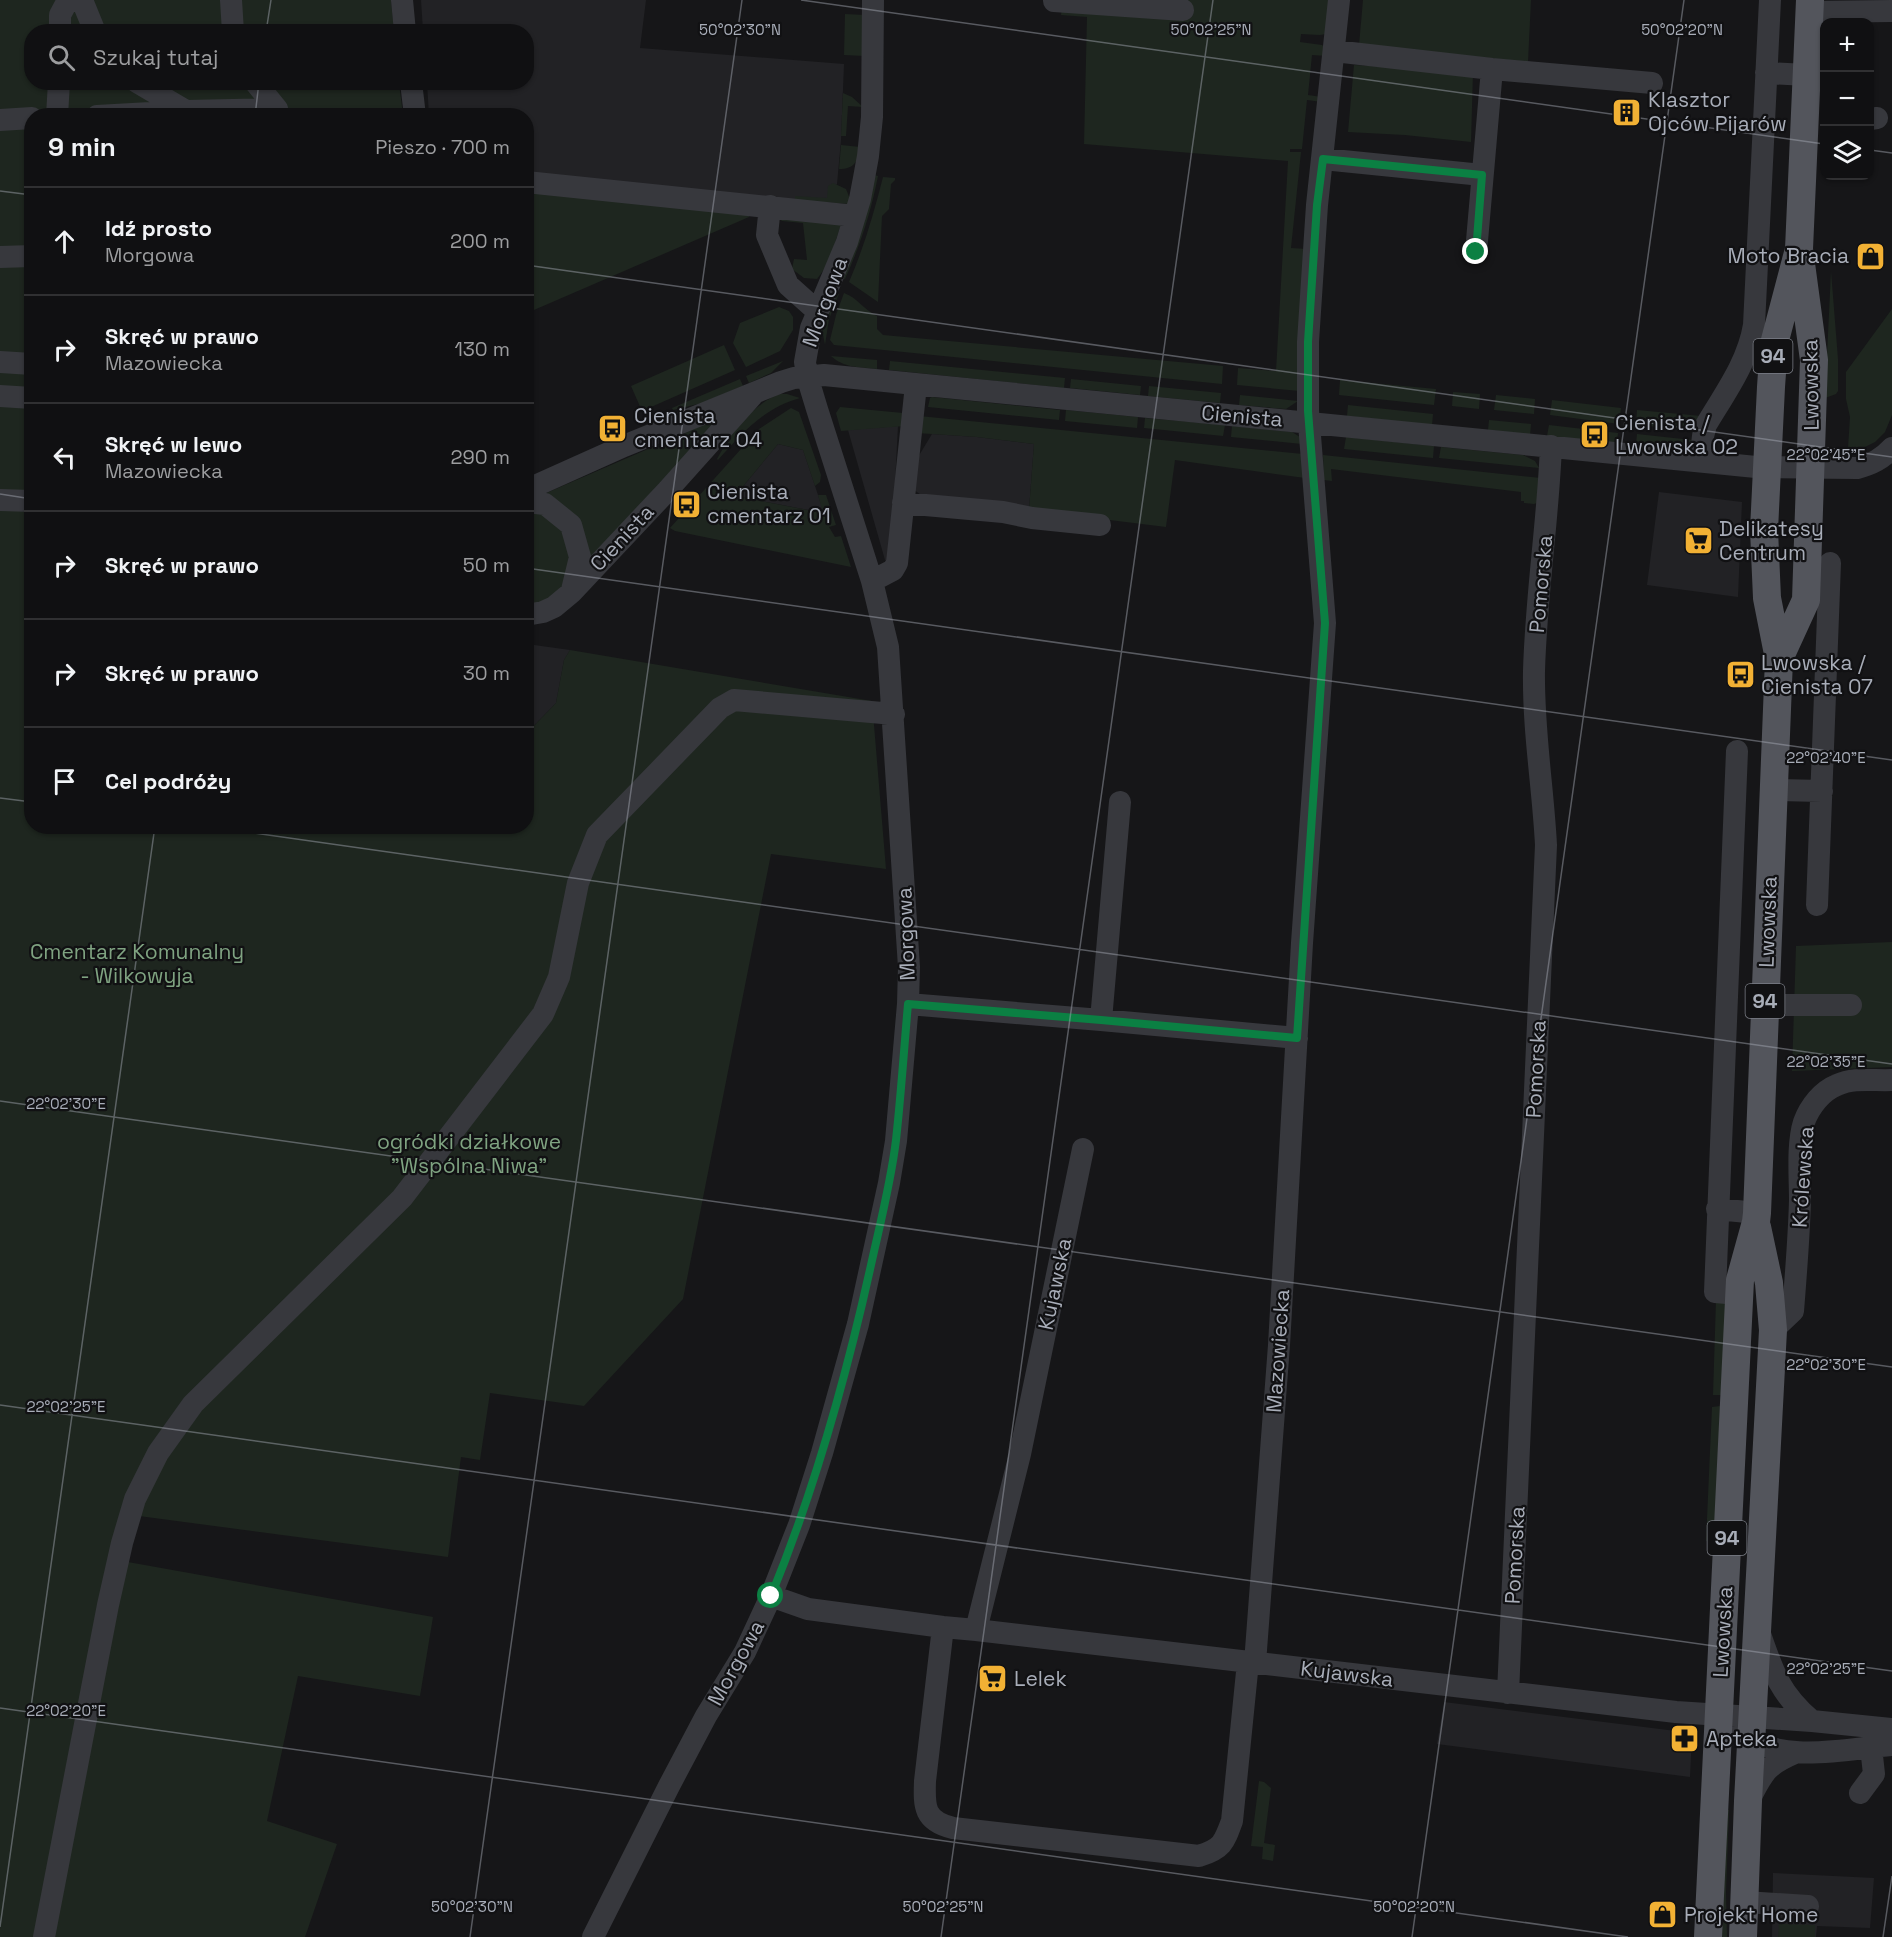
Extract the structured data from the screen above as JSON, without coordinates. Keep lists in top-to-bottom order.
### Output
{
  "streets": {
    "main road": ["94", "Lwowska"],
    "street": [
      "Morgowa",
      "Cienista",
      "Pomorska",
      "Królewska",
      "Kujawska",
      "Mazowiecka"
    ]
  },
  "crossings": [
    ["Morgowa", "Cienista"],
    ["Morgowa", "Kujawska"],
    ["Lwowska", "Cienista"],
    ["Lwowska", "Królewska"],
    ["Lwowska", "Kujawska"],
    ["Cienista", "Pomorska"],
    ["Cienista", "Mazowiecka"],
    ["Pomorska", "Kujawska"],
    ["Kujawska", "Mazowiecka"]
  ],
  "parks": ["Cmentarz Komunalny - Wilkowyja", "ogródki działkowe \"Wspólna Niwa\""],
  "places": {
    "building": ["Klasztor Ojców Pijarów"],
    "shop": ["Moto Bracia", "Projekt Home"],
    "bus stop": [
      "Cienista cmentarz 04",
      "Cienista / Lwowska 02",
      "Cienista cmentarz 01",
      "Lwowska / Cienista 07"
    ],
    "supermarket": ["Delikatesy Centrum", "Lelek"],
    "pharmacy": ["Apteka"]
  },
  "page": {
    "map_buttons": ["+", "−"],
    "search": "Szukaj tutaj",
    "heading": ["9 min", "Pieszo · 700 m"],
    "list": [
      ["Idź prosto", "Morgowa", "200 m"],
      ["Skręć w prawo", "Mazowiecka", "130 m"],
      ["Skręć w lewo", "Mazowiecka", "290 m"],
      ["Skręć w prawo", "50 m"],
      ["Skręć w prawo", "30 m"],
      "Cel podróży"
    ]
  },
  "coordinates": [
    "50°02'30\"N",
    "50°02'25\"N",
    "50°02'20\"N",
    "22°02'45\"E",
    "22°02'40\"E",
    "22°02'35\"E",
    "22°02'30\"E",
    "22°02'25\"E",
    "22°02'20\"E"
  ]
}
